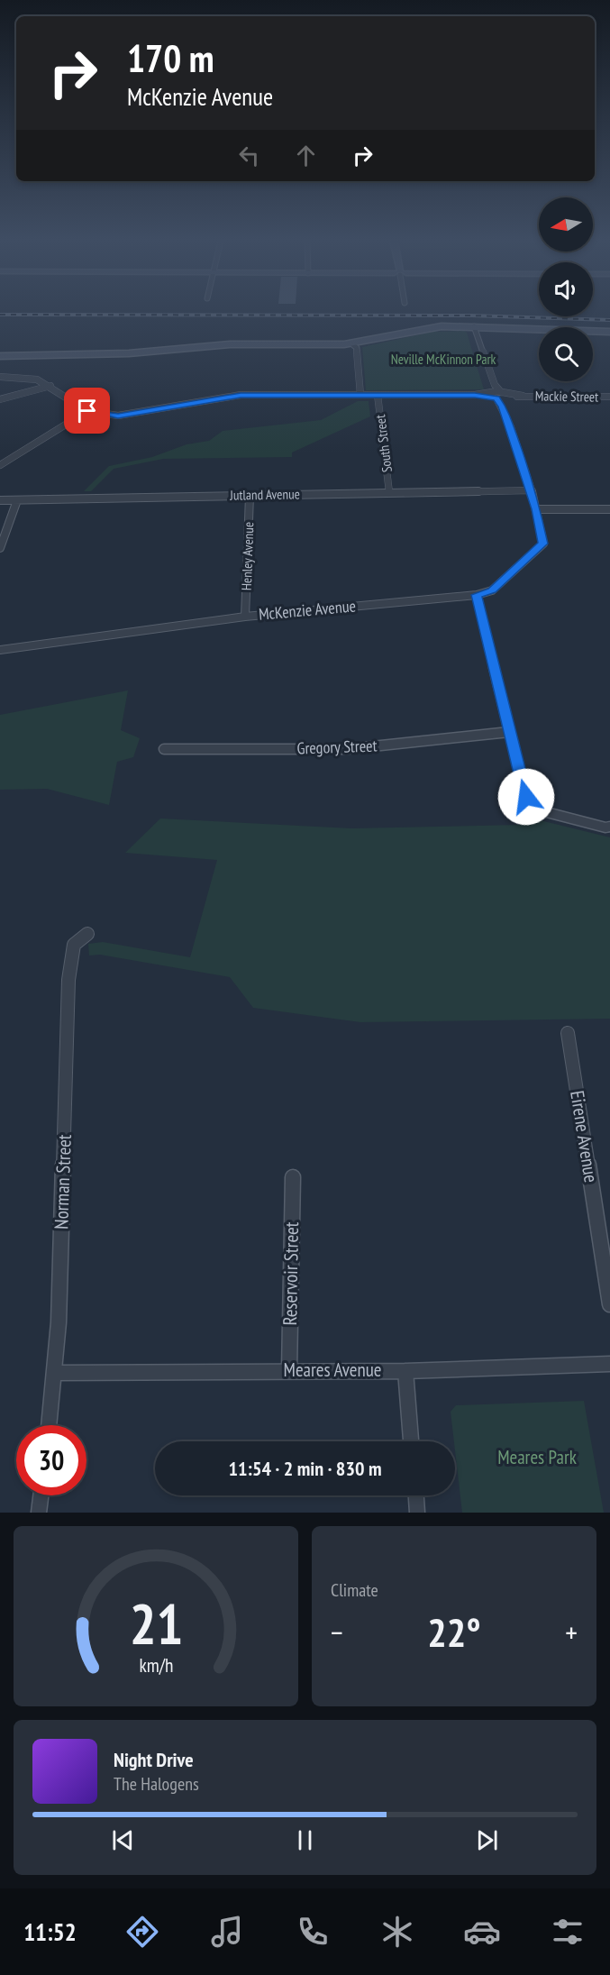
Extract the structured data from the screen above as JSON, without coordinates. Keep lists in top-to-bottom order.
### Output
{
  "streets": {
    "street": [
      "Mackie Street",
      "South Street",
      "Jutland Avenue",
      "Henley Avenue",
      "McKenzie Avenue",
      "Gregory Street",
      "Eirene Avenue",
      "Norman Street",
      "Reservoir Street",
      "Meares Avenue"
    ]
  },
  "crossings": [
    ["Mackie Street", "South Street"],
    ["South Street", "Jutland Avenue"],
    ["Jutland Avenue", "Henley Avenue"],
    ["Jutland Avenue", "McKenzie Avenue"],
    ["Henley Avenue", "McKenzie Avenue"],
    ["Norman Street", "Meares Avenue"],
    ["Reservoir Street", "Meares Avenue"]
  ],
  "parks": ["Neville McKinnon Park", "Meares Park"],
  "north": "left",
  "page": {
    "turn": ["170 m", "McKenzie Avenue"],
    "limit": "30",
    "trip": "11:54 · 2 min · 830 m",
    "tile": "Climate",
    "heat": ["−", "22°", "+"],
    "song": ["Night Drive", "The Halogens"],
    "tabs": "11:52",
    "gauge": ["21", "km/h"]
  }
}
